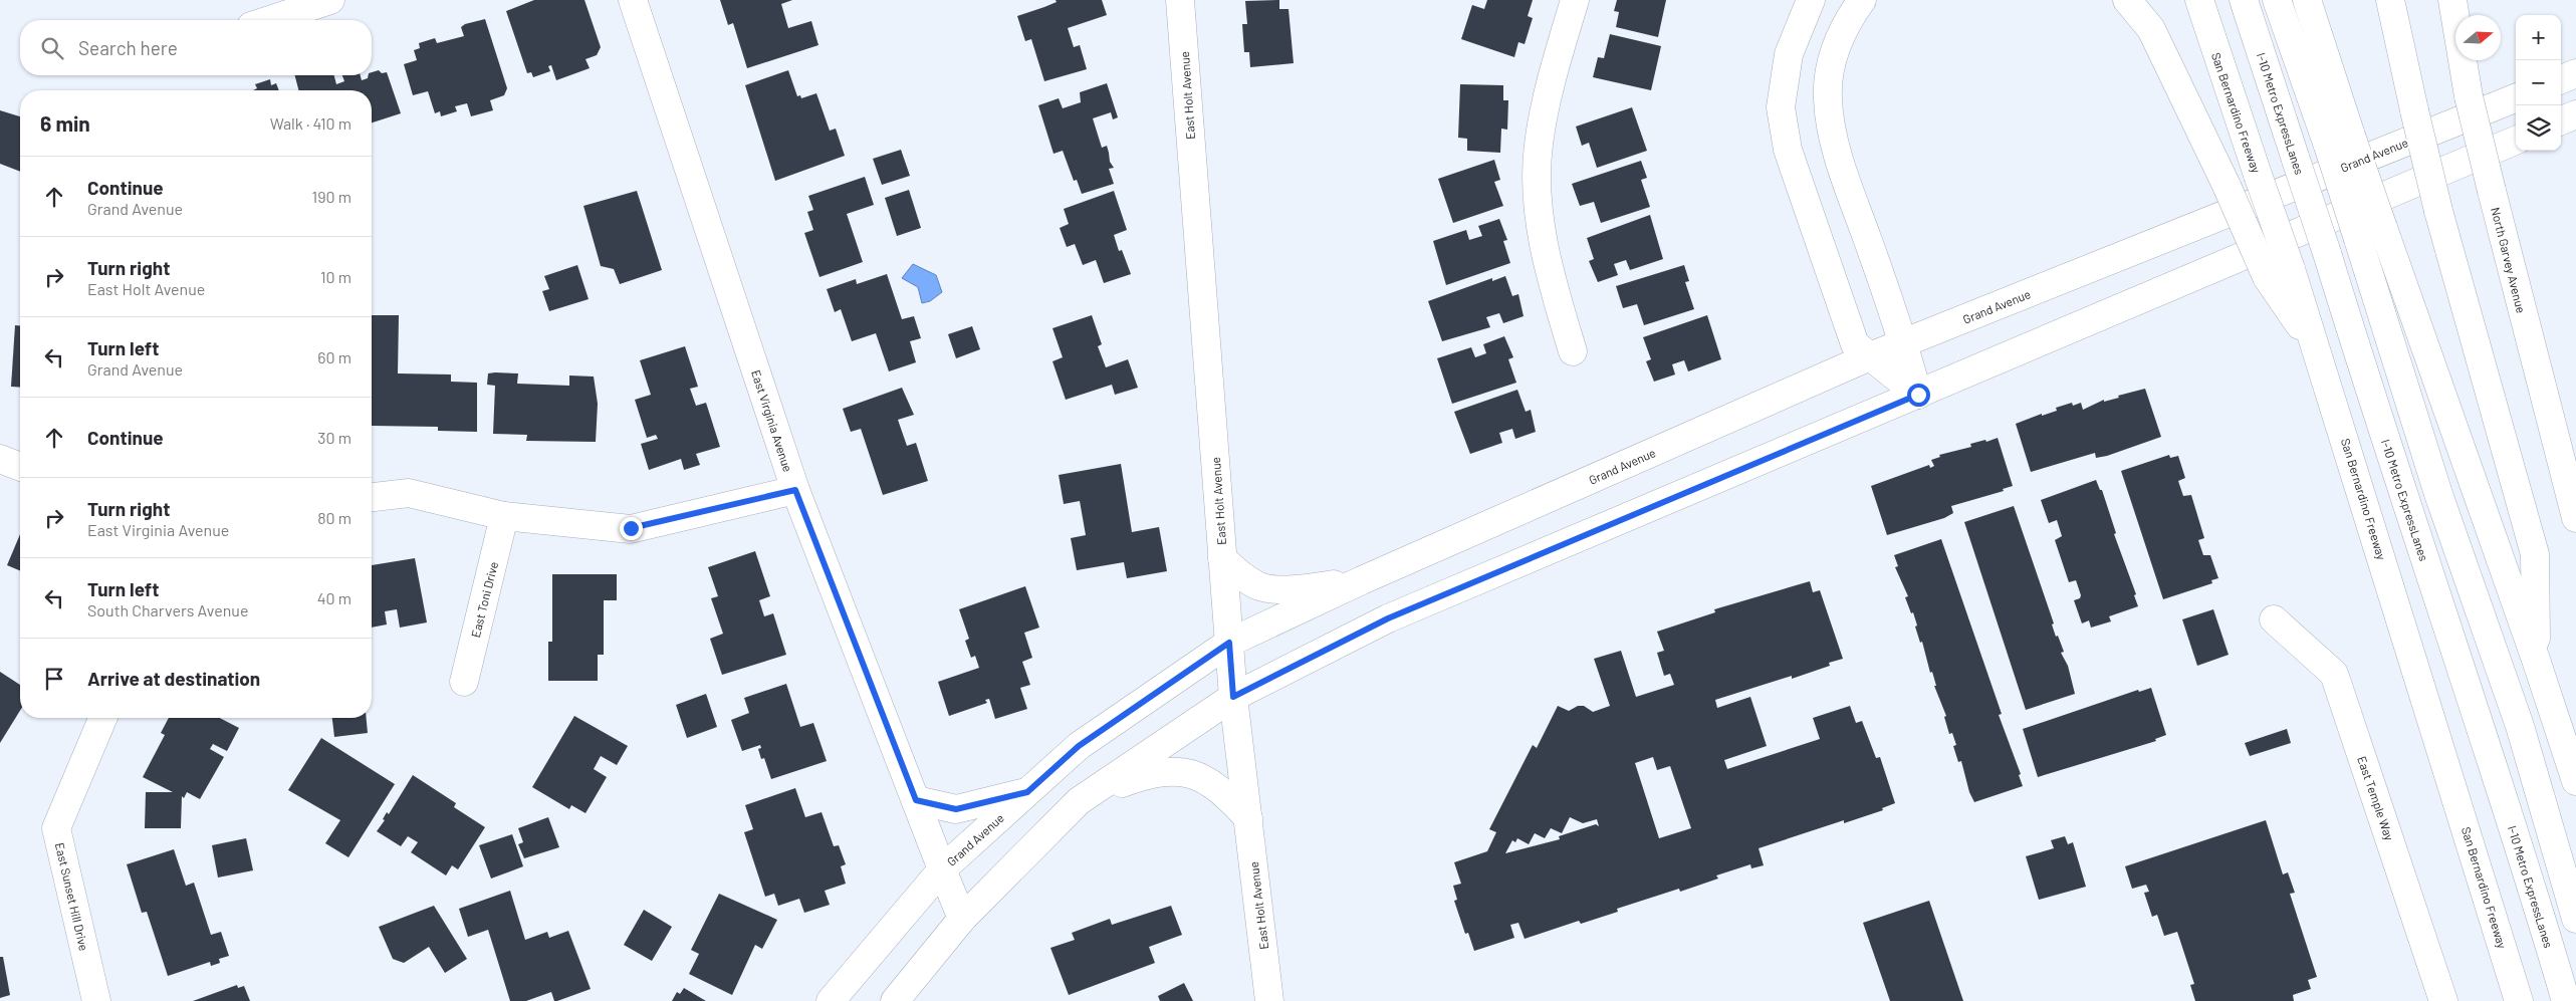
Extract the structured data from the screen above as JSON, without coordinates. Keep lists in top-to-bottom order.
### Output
{
  "streets": {
    "main road": [
      "East Holt Avenue",
      "San Bernardino Freeway",
      "I-10 Metro ExpressLanes",
      "Grand Avenue",
      "North Garvey Avenue",
      "East Virginia Avenue",
      "East Toni Drive",
      "East Temple Way",
      "East Sunset Hill Drive"
    ]
  },
  "crossings": [
    ["East Holt Avenue", "Grand Avenue"],
    ["Grand Avenue", "East Virginia Avenue"]
  ],
  "north": "right",
  "page": {
    "map_buttons": ["+", "−"],
    "search": "Search here",
    "heading": ["6 min", "Walk · 410 m"],
    "list": [
      ["Continue", "Grand Avenue", "190 m"],
      ["Turn right", "East Holt Avenue", "10 m"],
      ["Turn left", "Grand Avenue", "60 m"],
      ["Continue", "30 m"],
      ["Turn right", "East Virginia Avenue", "80 m"],
      ["Turn left", "South Charvers Avenue", "40 m"],
      "Arrive at destination"
    ]
  }
}
